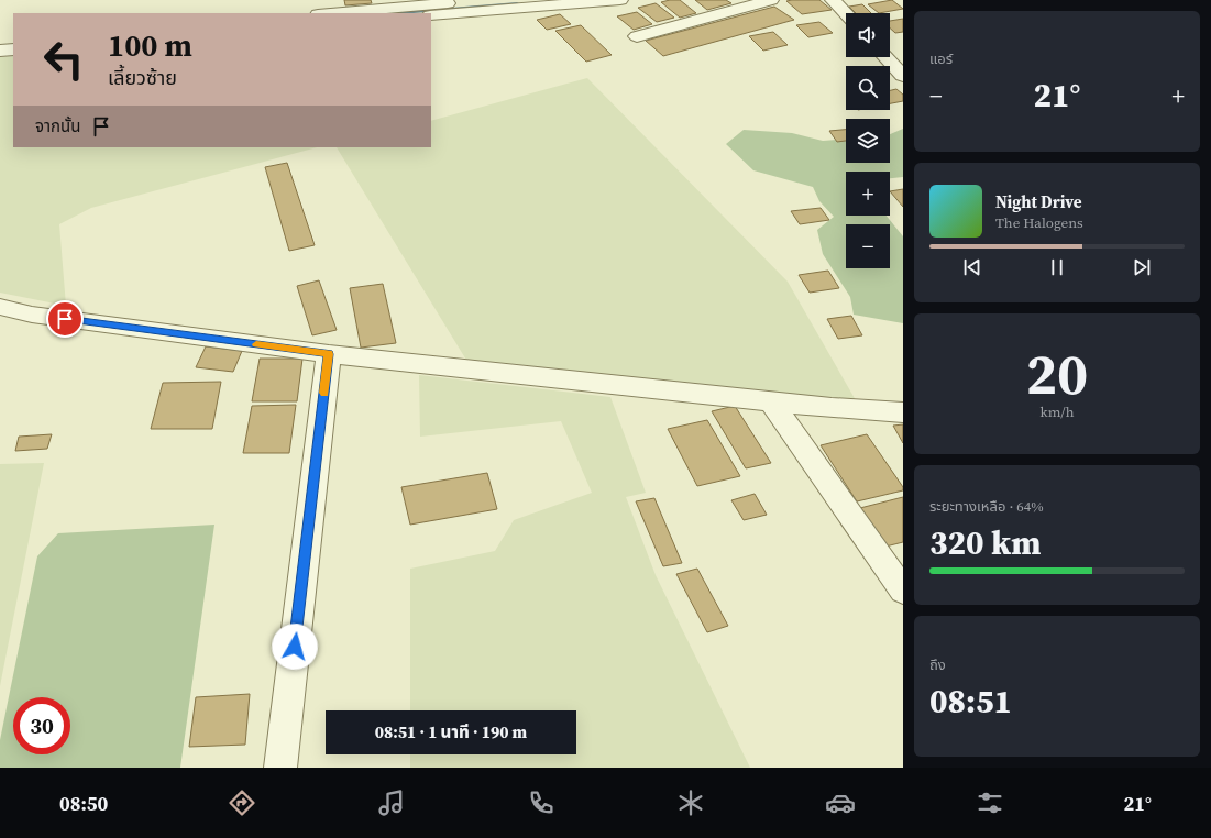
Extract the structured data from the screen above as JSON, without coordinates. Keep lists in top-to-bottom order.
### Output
{
  "page": {
    "tile": [
      "แอร์",
      ["20", "km/h"],
      ["ระยะทางเหลือ · 64%", "320 km"],
      ["ถึง", "08:51"]
    ],
    "map_buttons": ["+", "−"],
    "turn": ["100 m", "เลี้ยวซ้าย"],
    "heat": ["−", "21°", "+"],
    "then": "จากนั้น",
    "song": ["Night Drive", "The Halogens"],
    "limit": "30",
    "trip": "08:51 · 1 นาที · 190 m",
    "tabs": ["08:50", "21°"]
  }
}
